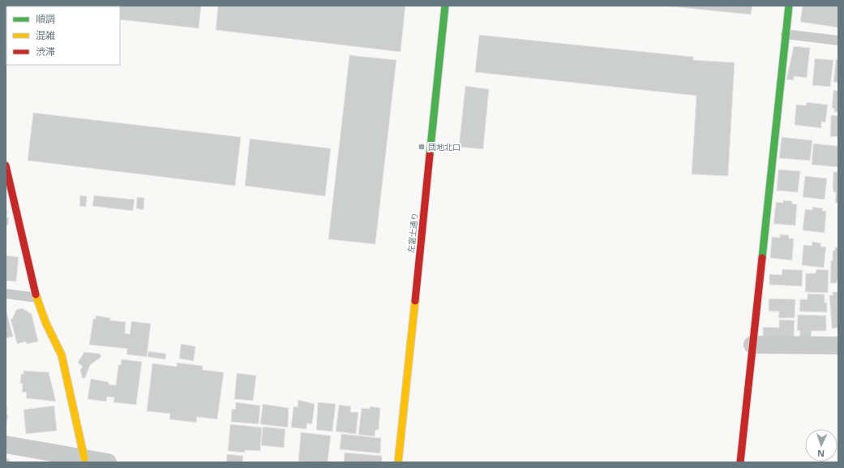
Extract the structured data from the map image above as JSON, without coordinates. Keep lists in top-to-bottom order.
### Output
{
  "streets": {
    "street": ["左富士通り"]
  },
  "places": {
    "transit": ["団地北口"]
  },
  "legend": ["順調", "混雑", "渋滞"],
  "north": "bottom"
}
